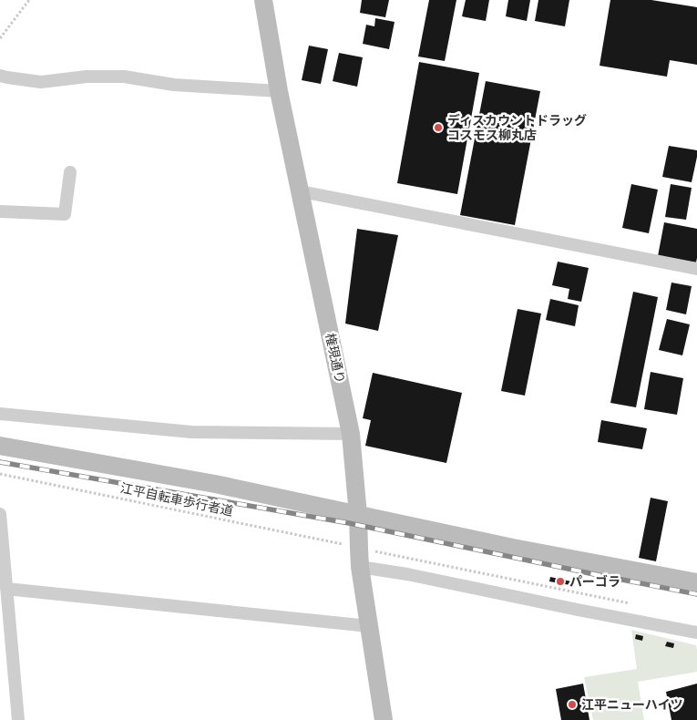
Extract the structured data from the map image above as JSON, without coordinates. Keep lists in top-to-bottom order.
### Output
{
  "streets": {
    "street": ["権現通り"],
    "path": ["江平自転車歩行者道"]
  },
  "places": ["ディスカウントドラッグ コスモス柳丸店", "パーゴラ", "江平ニューハイツ"]
}
